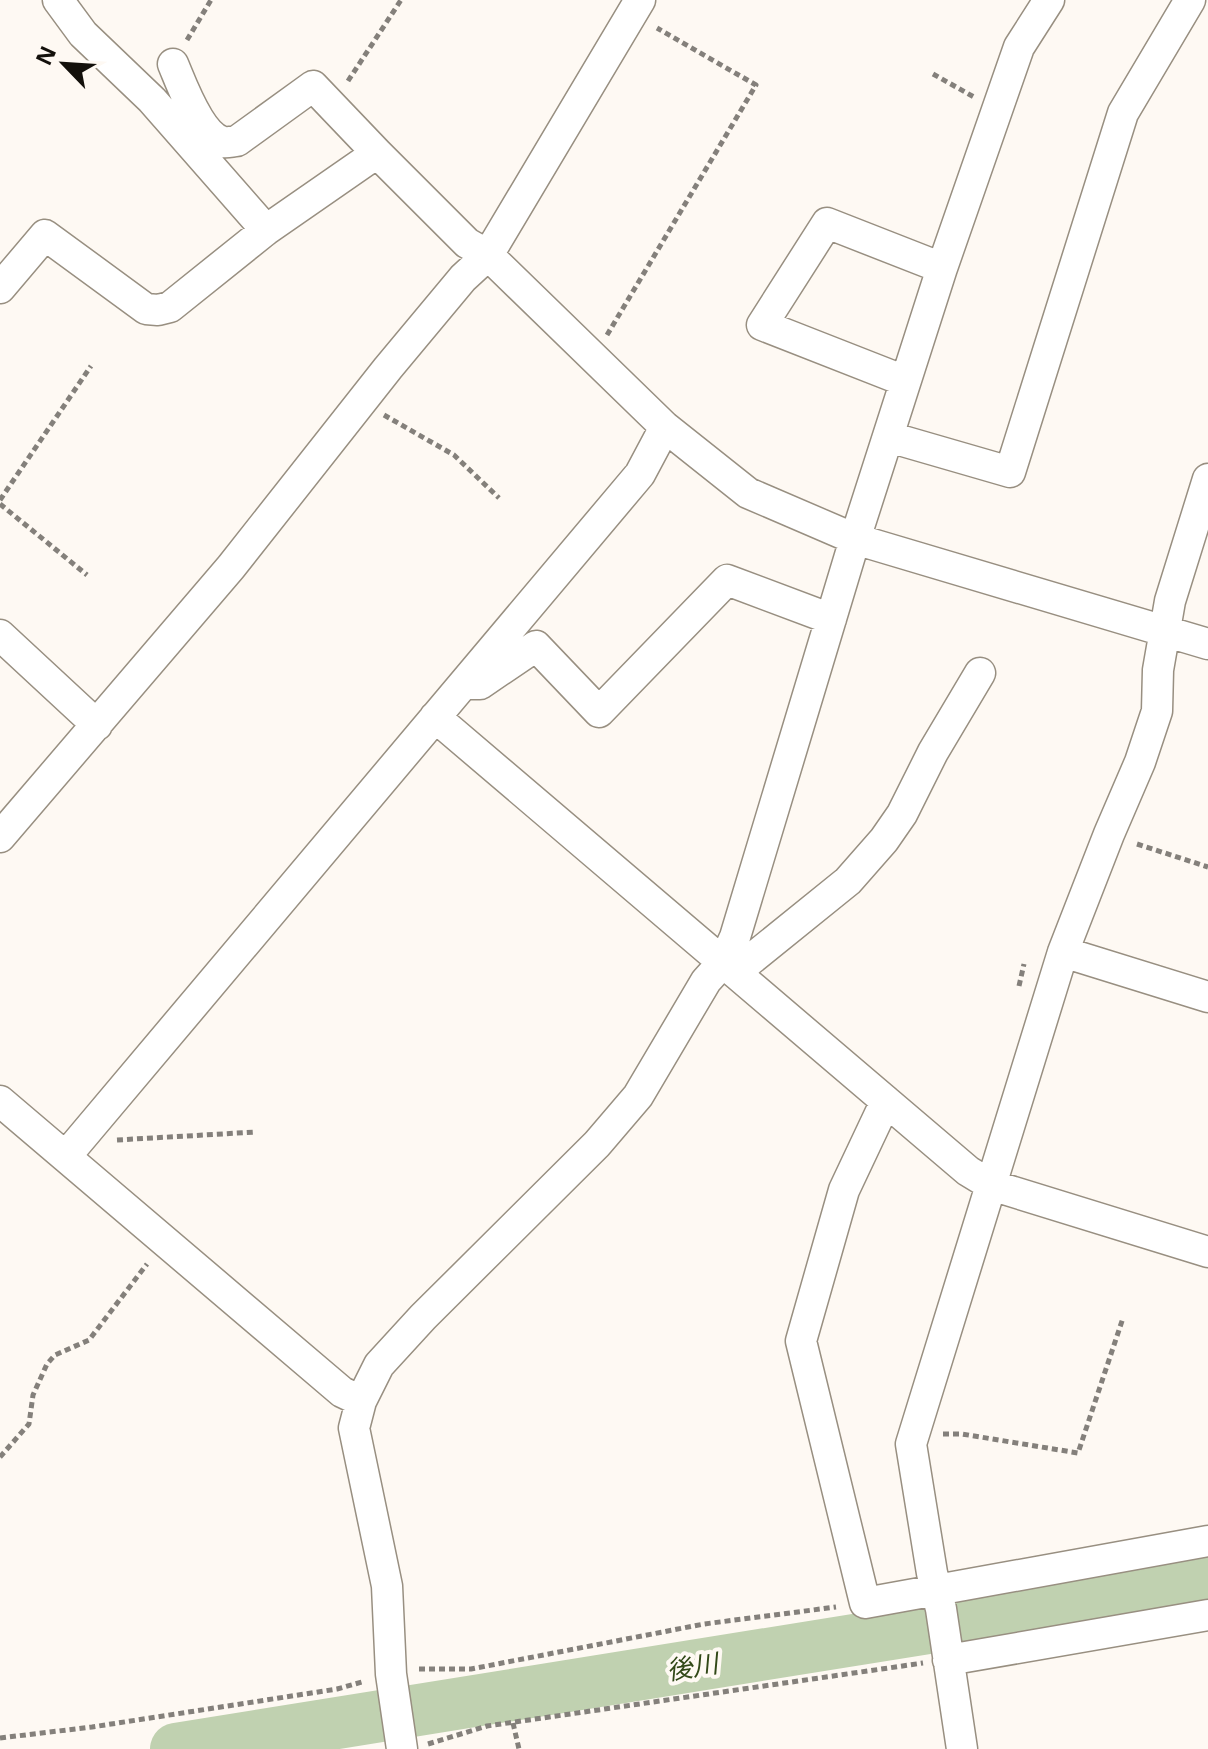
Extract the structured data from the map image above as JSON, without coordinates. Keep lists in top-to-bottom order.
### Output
{
  "water": ["後川"],
  "north": "top left"
}
